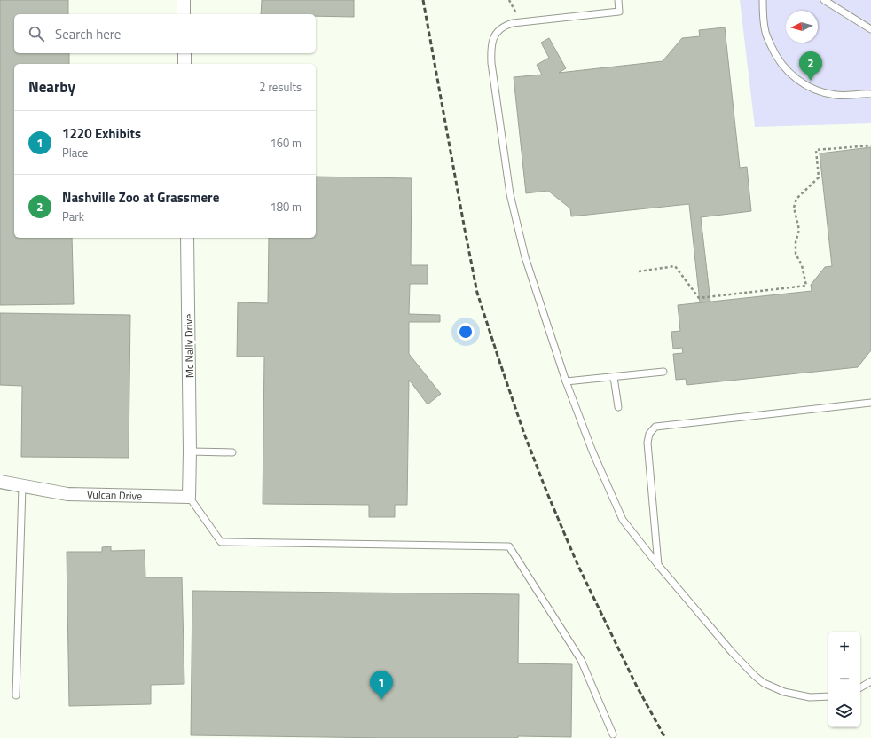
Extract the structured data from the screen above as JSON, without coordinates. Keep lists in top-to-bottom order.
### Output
{
  "streets": {
    "street": ["Mc Nally Drive", "Vulcan Drive"]
  },
  "north": "left",
  "page": {
    "search": "Search here",
    "pins": ["2", "1"],
    "heading": ["Nearby", "2 results"],
    "list": [
      {
        "mark": "1",
        "name": "1220 Exhibits",
        "note": "Place",
        "value": "160 m"
      },
      {
        "mark": "2",
        "name": "Nashville Zoo at Grassmere",
        "note": "Park",
        "value": "180 m"
      }
    ],
    "map_buttons": ["+", "−"]
  }
}
